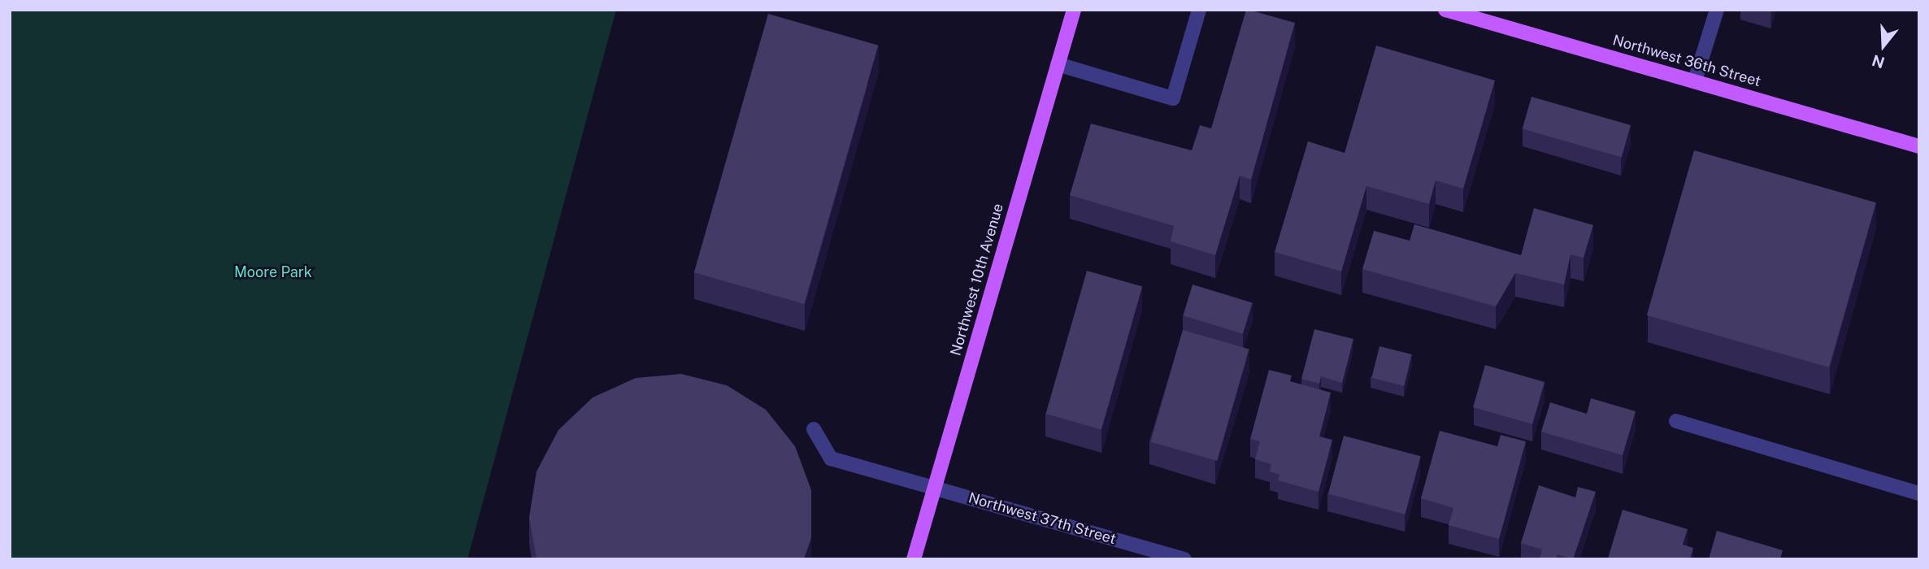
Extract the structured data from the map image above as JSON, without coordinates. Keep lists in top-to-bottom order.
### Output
{
  "streets": {
    "main road": ["Northwest 36th Street", "Northwest 10th Avenue"],
    "street": ["Northwest 37th Street"]
  },
  "crossings": [
    ["Northwest 10th Avenue", "Northwest 37th Street"]
  ],
  "parks": ["Moore Park"],
  "north": "bottom"
}
